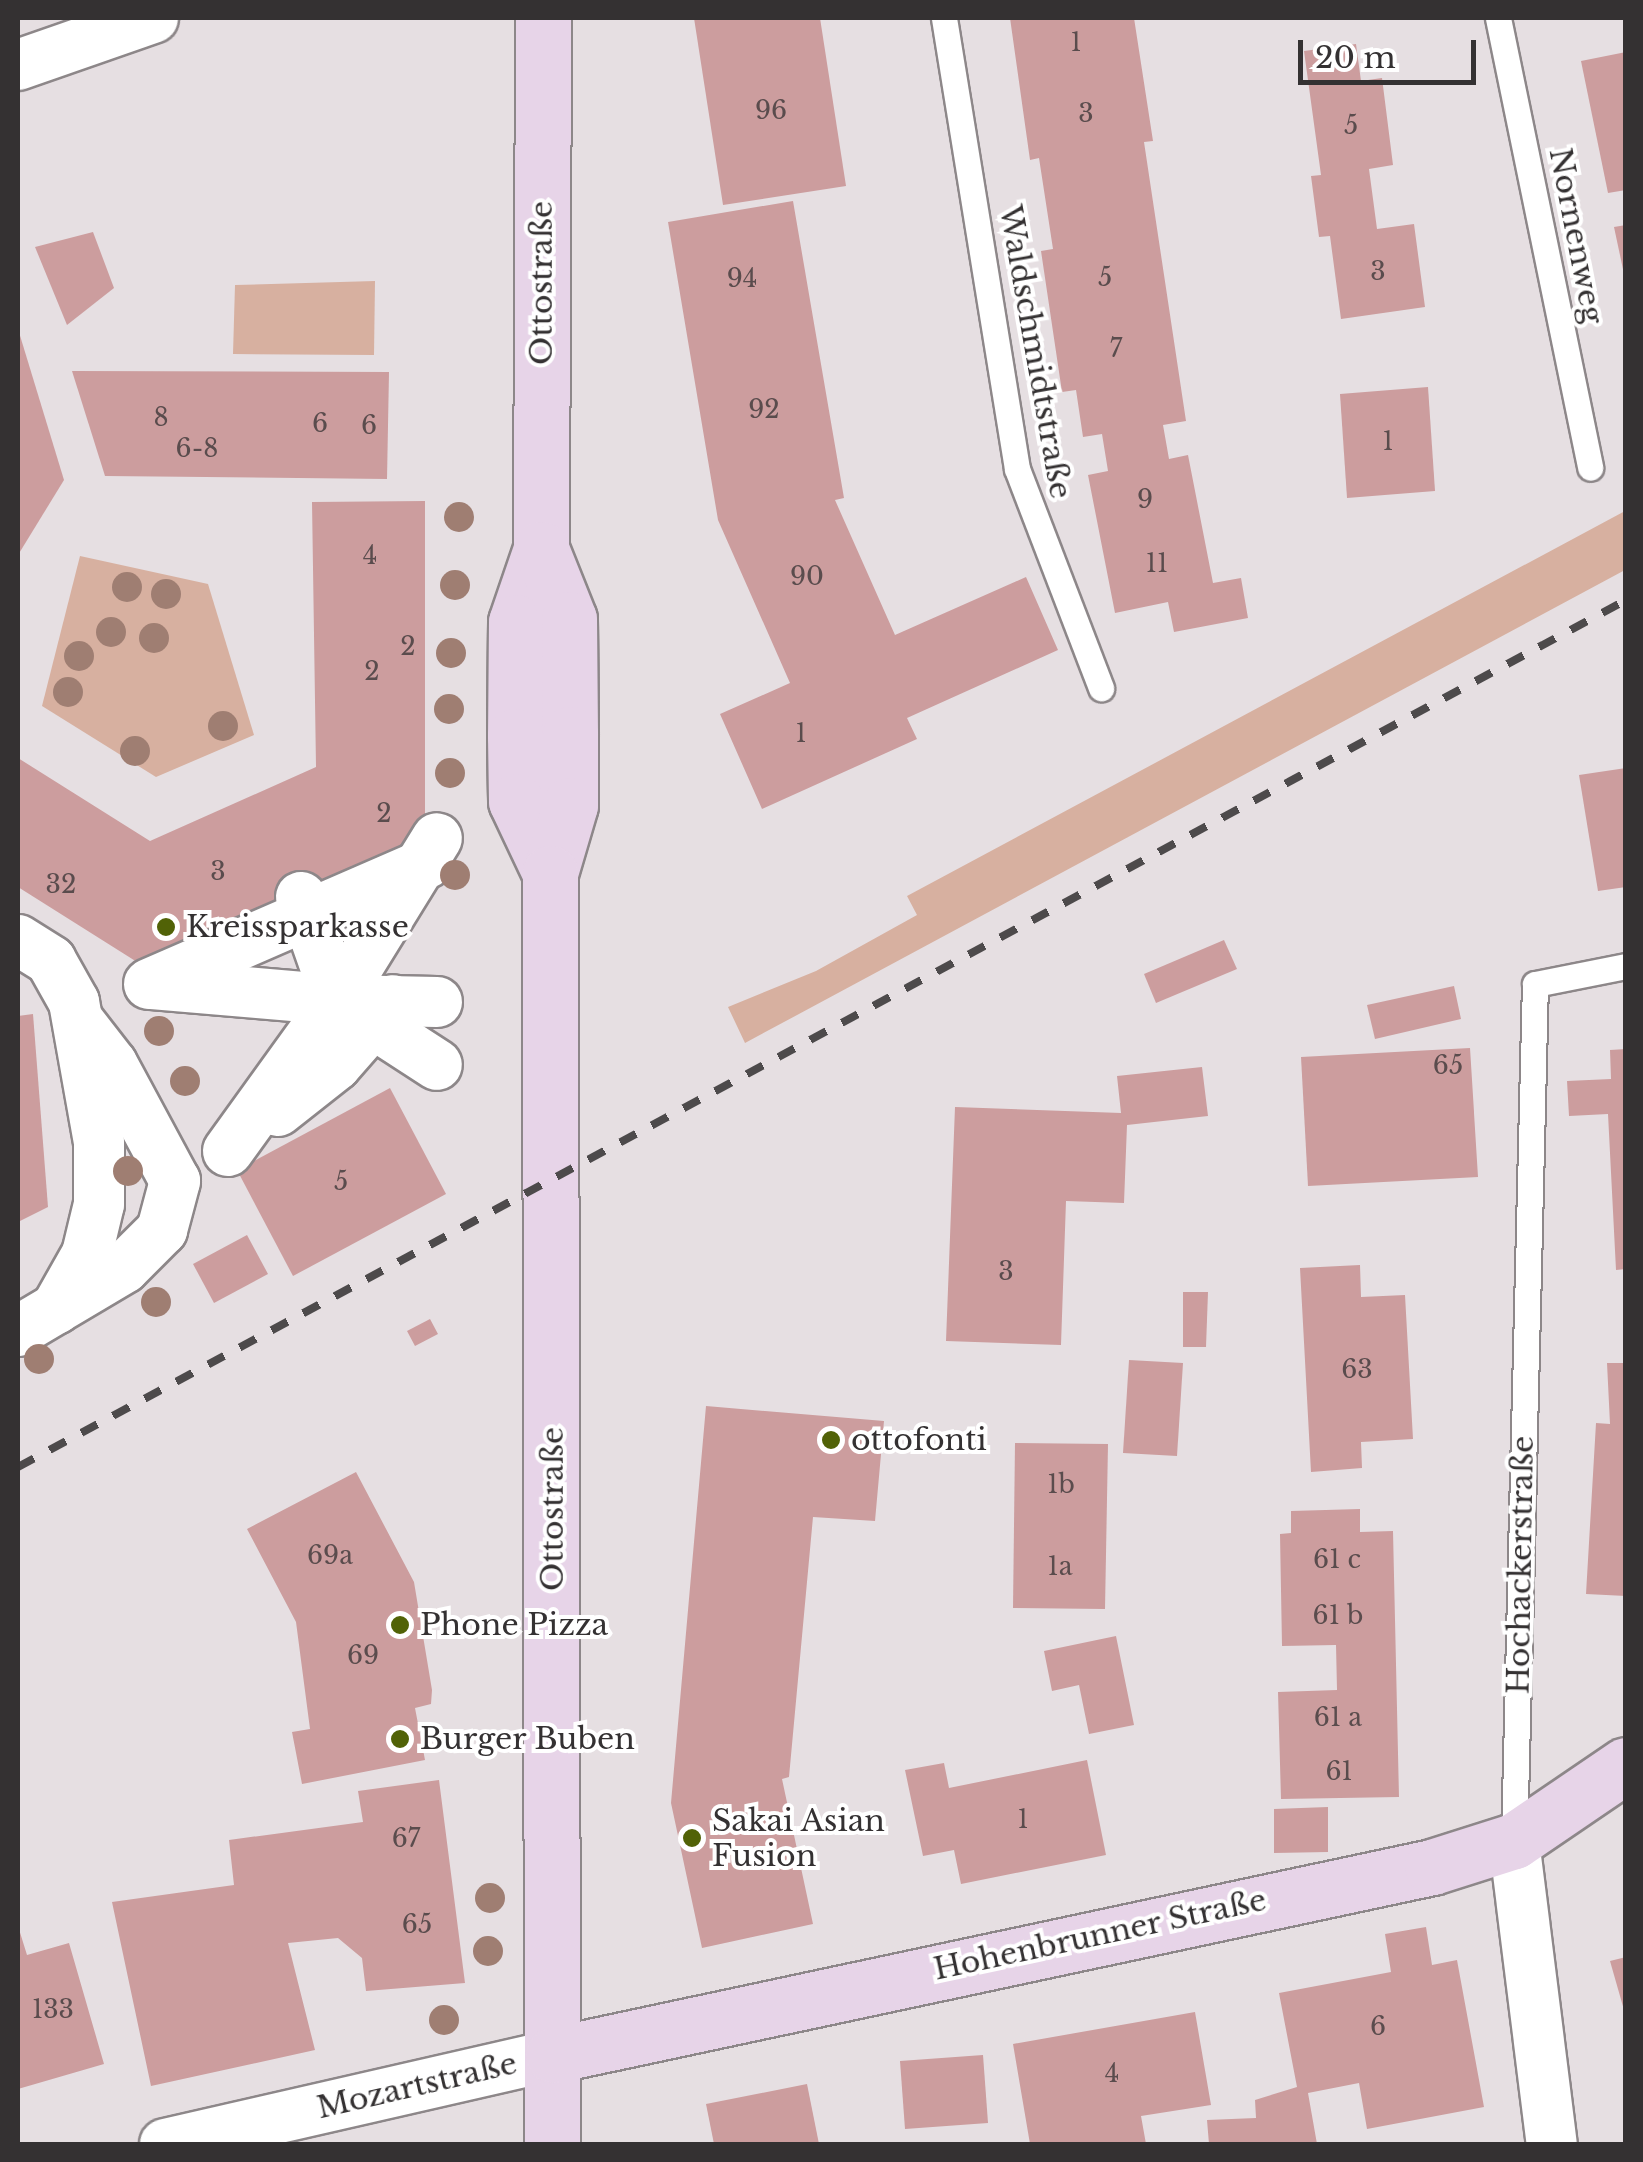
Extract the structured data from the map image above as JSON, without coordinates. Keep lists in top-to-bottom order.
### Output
{
  "streets": {
    "street": [
      "Ottostraße",
      "Hochackerstraße",
      "Hohenbrunner Straße",
      "Mozartstraße"
    ],
    "lane": ["Nornenweg", "Waldschmidtstraße"]
  },
  "crossings": [
    ["Ottostraße", "Hohenbrunner Straße"],
    ["Ottostraße", "Mozartstraße"],
    ["Hochackerstraße", "Hohenbrunner Straße"],
    ["Hohenbrunner Straße", "Mozartstraße"]
  ],
  "places": [
    "Kreissparkasse",
    "ottofonti",
    "Phone Pizza",
    "Burger Buben",
    "Sakai Asian Fusion"
  ],
  "house_numbers": [
    "1",
    "96",
    "3",
    "5",
    "3",
    "5",
    "94",
    "7",
    "92",
    "8",
    "6",
    "6",
    "1",
    "6-8",
    "9",
    "4",
    "11",
    "90",
    "2",
    "2",
    "1",
    "2",
    "3",
    "32",
    "65",
    "5",
    "3",
    "63",
    "1b",
    "69a",
    "61 c",
    "1a",
    "61 b",
    "69",
    "61 a",
    "61",
    "1",
    "67",
    "65",
    "133",
    "6",
    "4"
  ],
  "scale_bar": "20 m"
}
